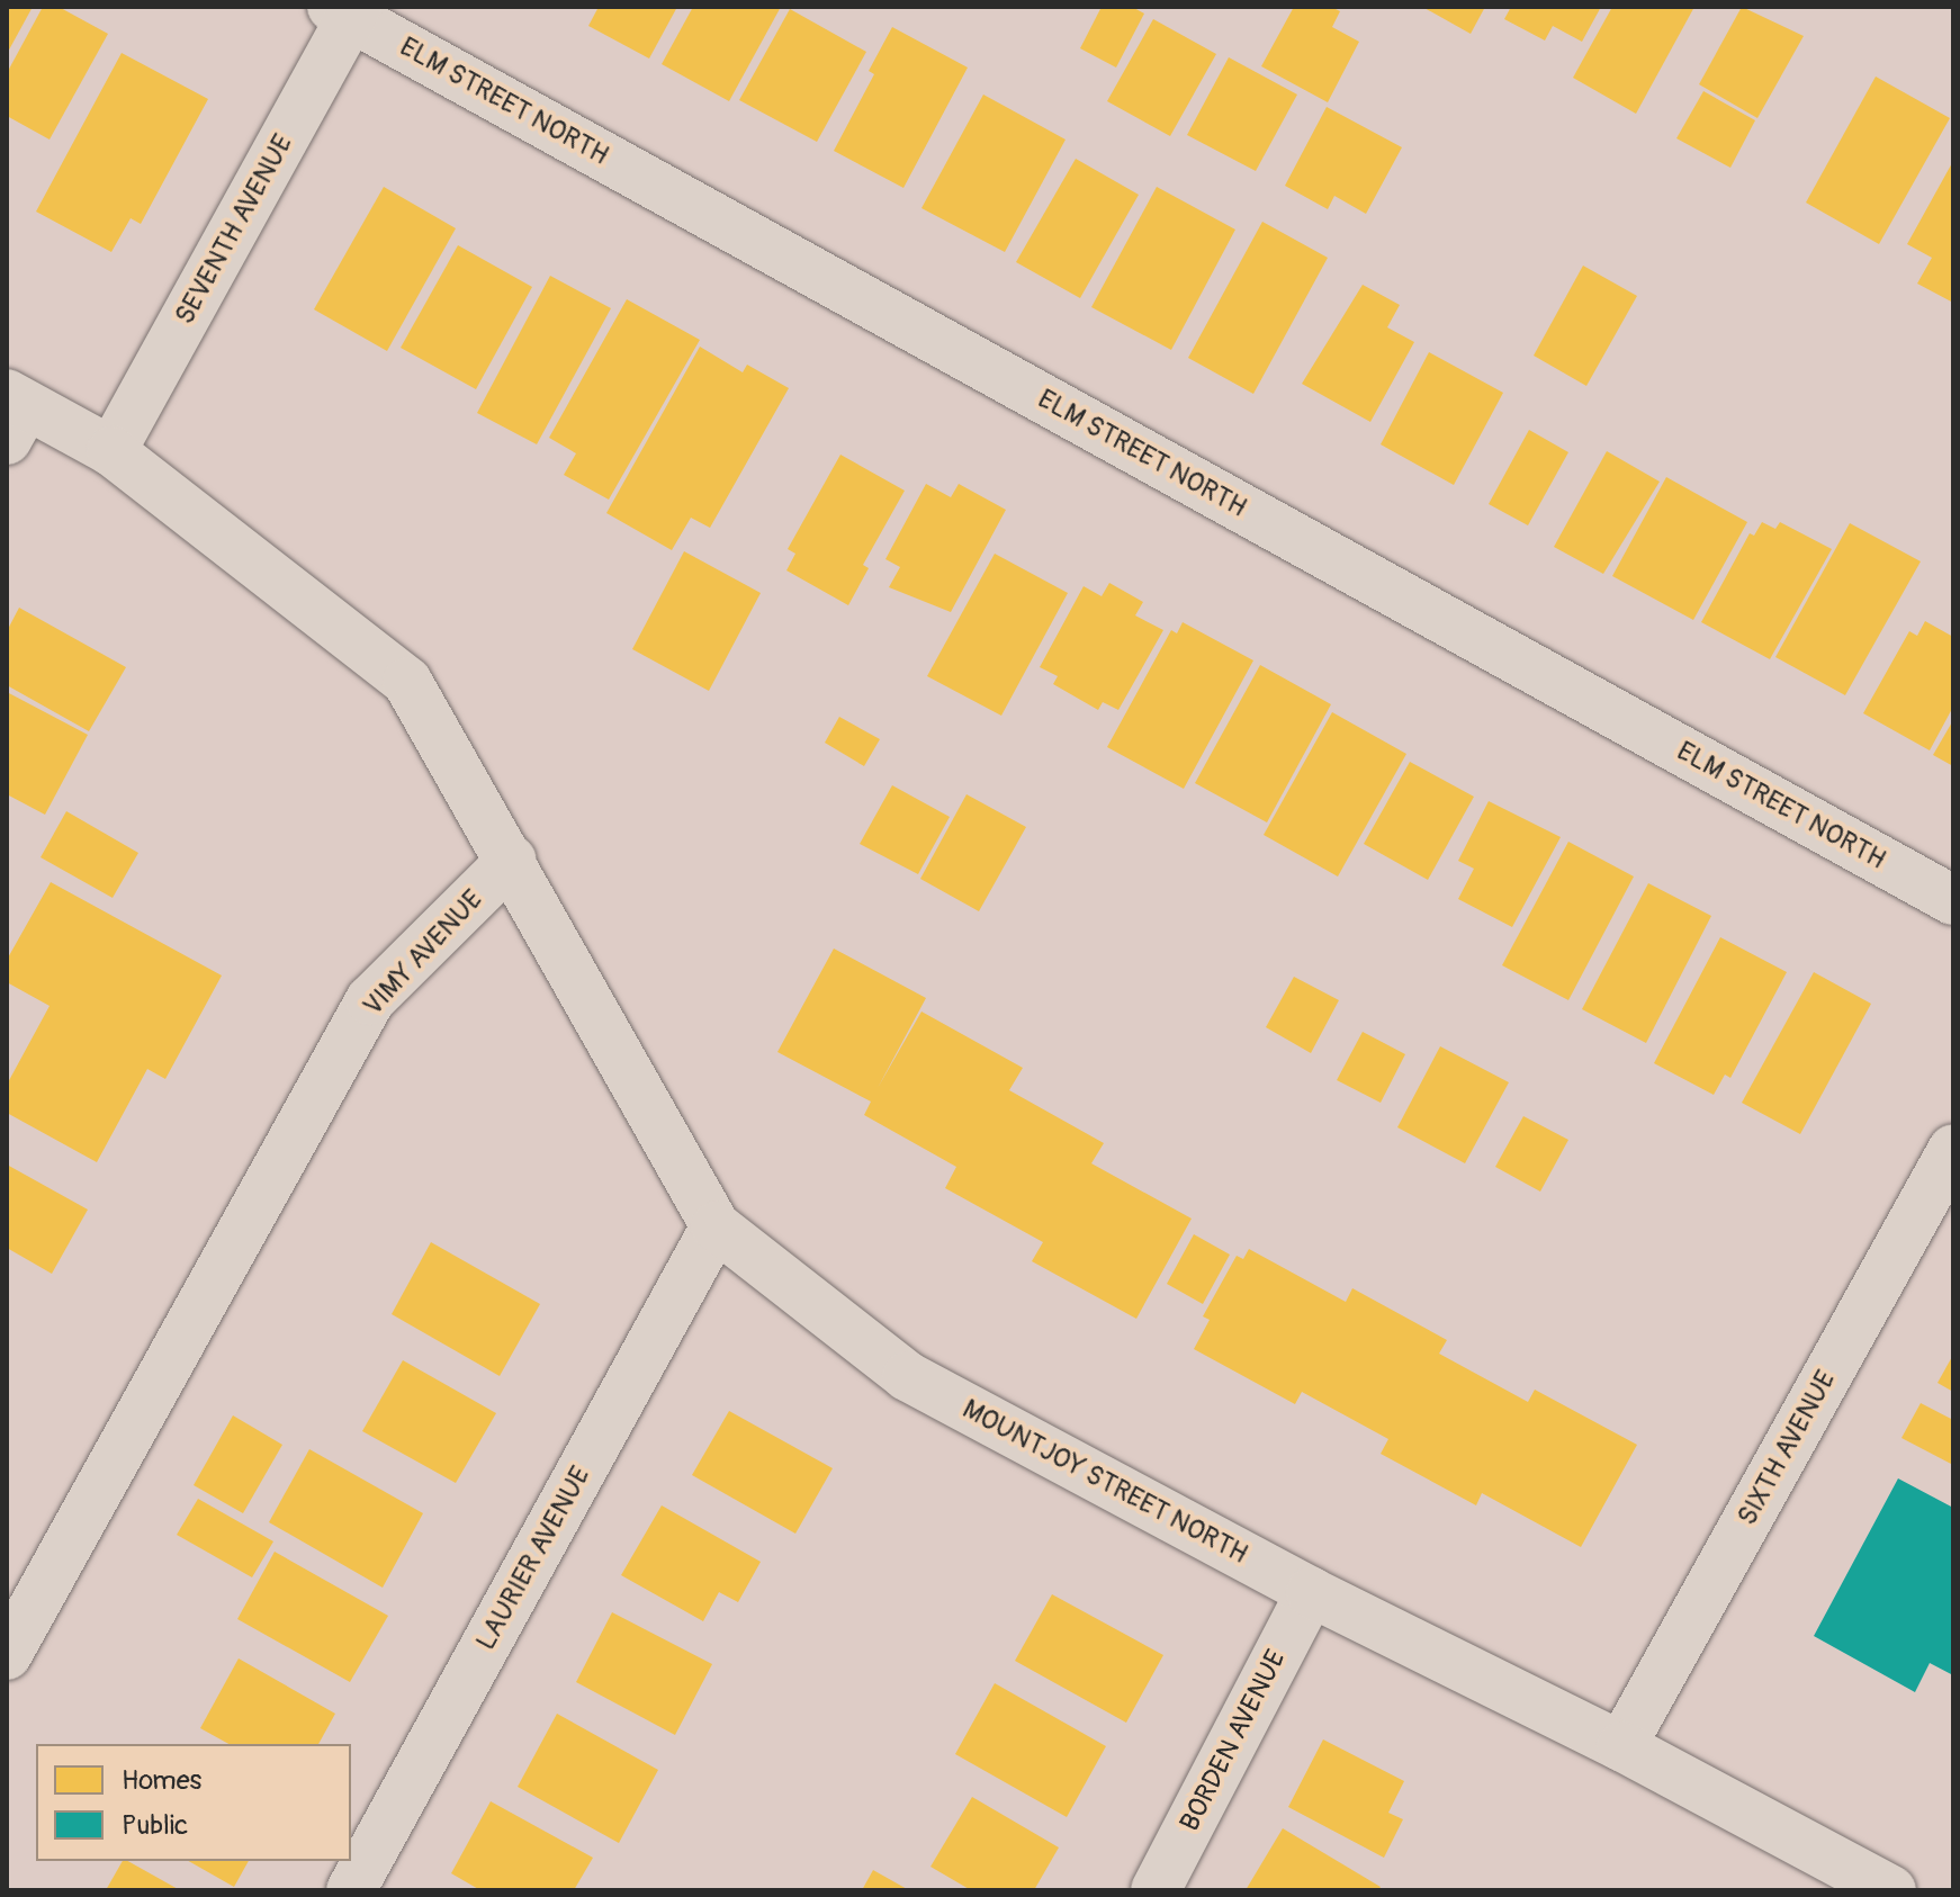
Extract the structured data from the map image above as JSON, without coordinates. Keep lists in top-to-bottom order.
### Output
{
  "streets": {
    "street": [
      "ELM STREET NORTH",
      "SEVENTH AVENUE",
      "VIMY AVENUE",
      "SIXTH AVENUE",
      "MOUNTJOY STREET NORTH",
      "LAURIER AVENUE",
      "BORDEN AVENUE"
    ]
  },
  "crossings": [
    ["ELM STREET NORTH", "SEVENTH AVENUE"],
    ["VIMY AVENUE", "MOUNTJOY STREET NORTH"],
    ["SIXTH AVENUE", "MOUNTJOY STREET NORTH"],
    ["MOUNTJOY STREET NORTH", "LAURIER AVENUE"],
    ["MOUNTJOY STREET NORTH", "BORDEN AVENUE"]
  ],
  "legend": ["Homes", "Public"]
}
